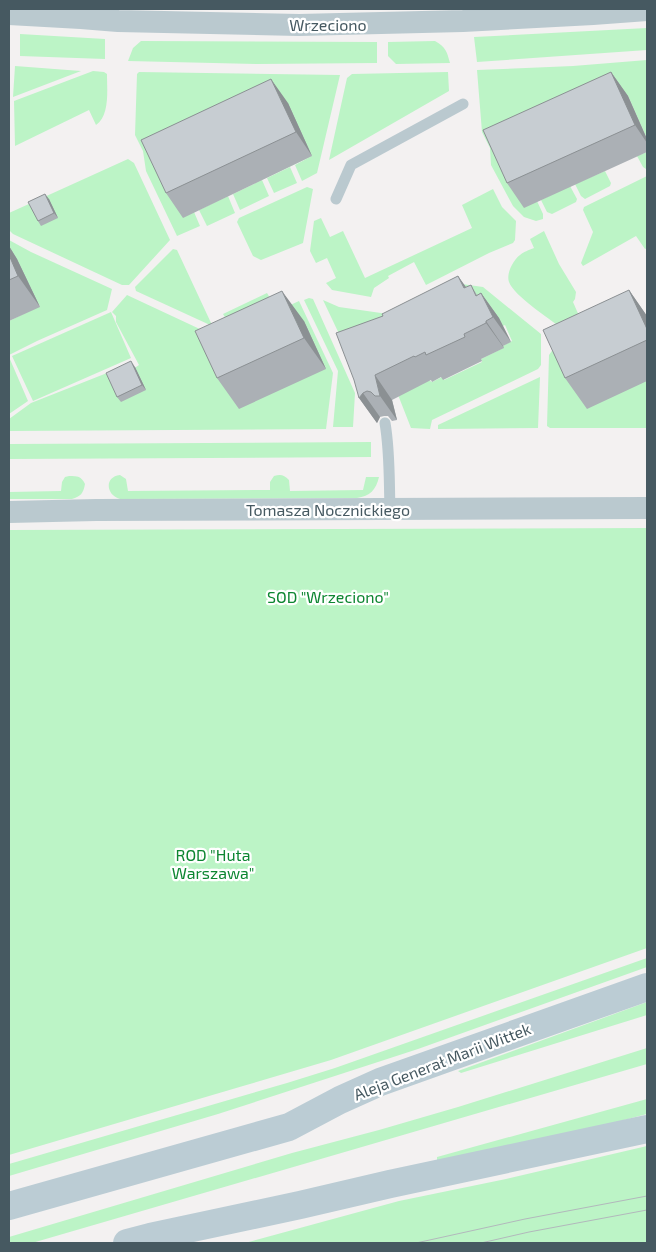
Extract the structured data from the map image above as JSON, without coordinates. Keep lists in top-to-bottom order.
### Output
{
  "streets": {
    "main road": ["Aleja Generał Marii Wittek"],
    "street": ["Wrzeciono", "Tomasza Nocznickiego"]
  },
  "parks": ["SOD \"Wrzeciono\"", "ROD \"Huta Warszawa\""]
}
